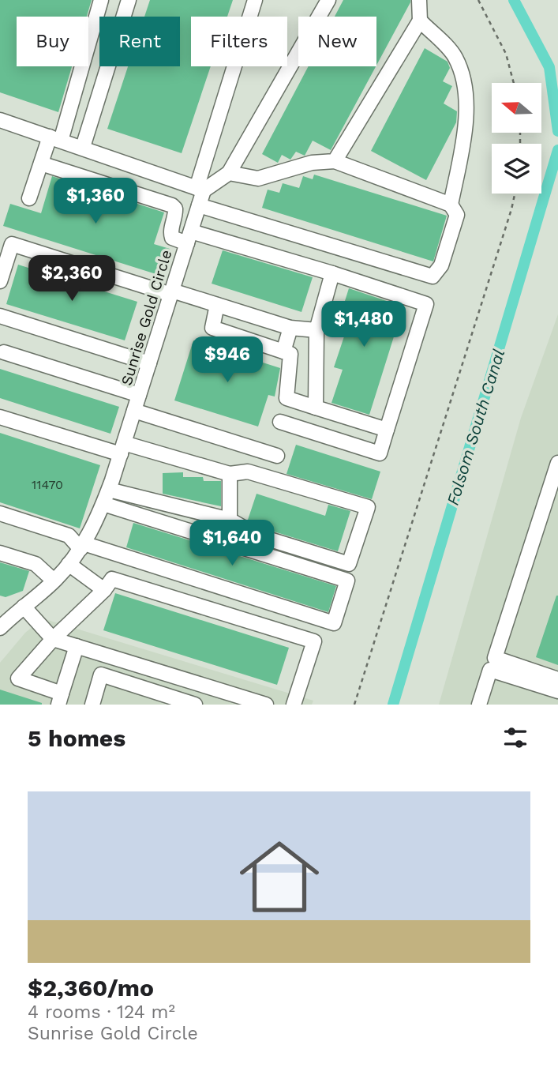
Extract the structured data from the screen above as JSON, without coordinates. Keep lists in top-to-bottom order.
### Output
{
  "streets": {
    "street": ["Sunrise Gold Circle"]
  },
  "water": ["Folsom South Canal"],
  "house_numbers": ["11470"],
  "north": "left",
  "page": {
    "chip": [
      "Buy",
      "Rent",
      "Filters",
      "New"
    ],
    "price": [
      "$1,360",
      "$2,360",
      "$1,480",
      "$946",
      "$1,640"
    ],
    "heading": "5 homes",
    "list": [
      {
        "name": "$2,360/mo",
        "note": "4 rooms · 124 m² · Sunrise Gold Circle"
      }
    ]
  }
}
